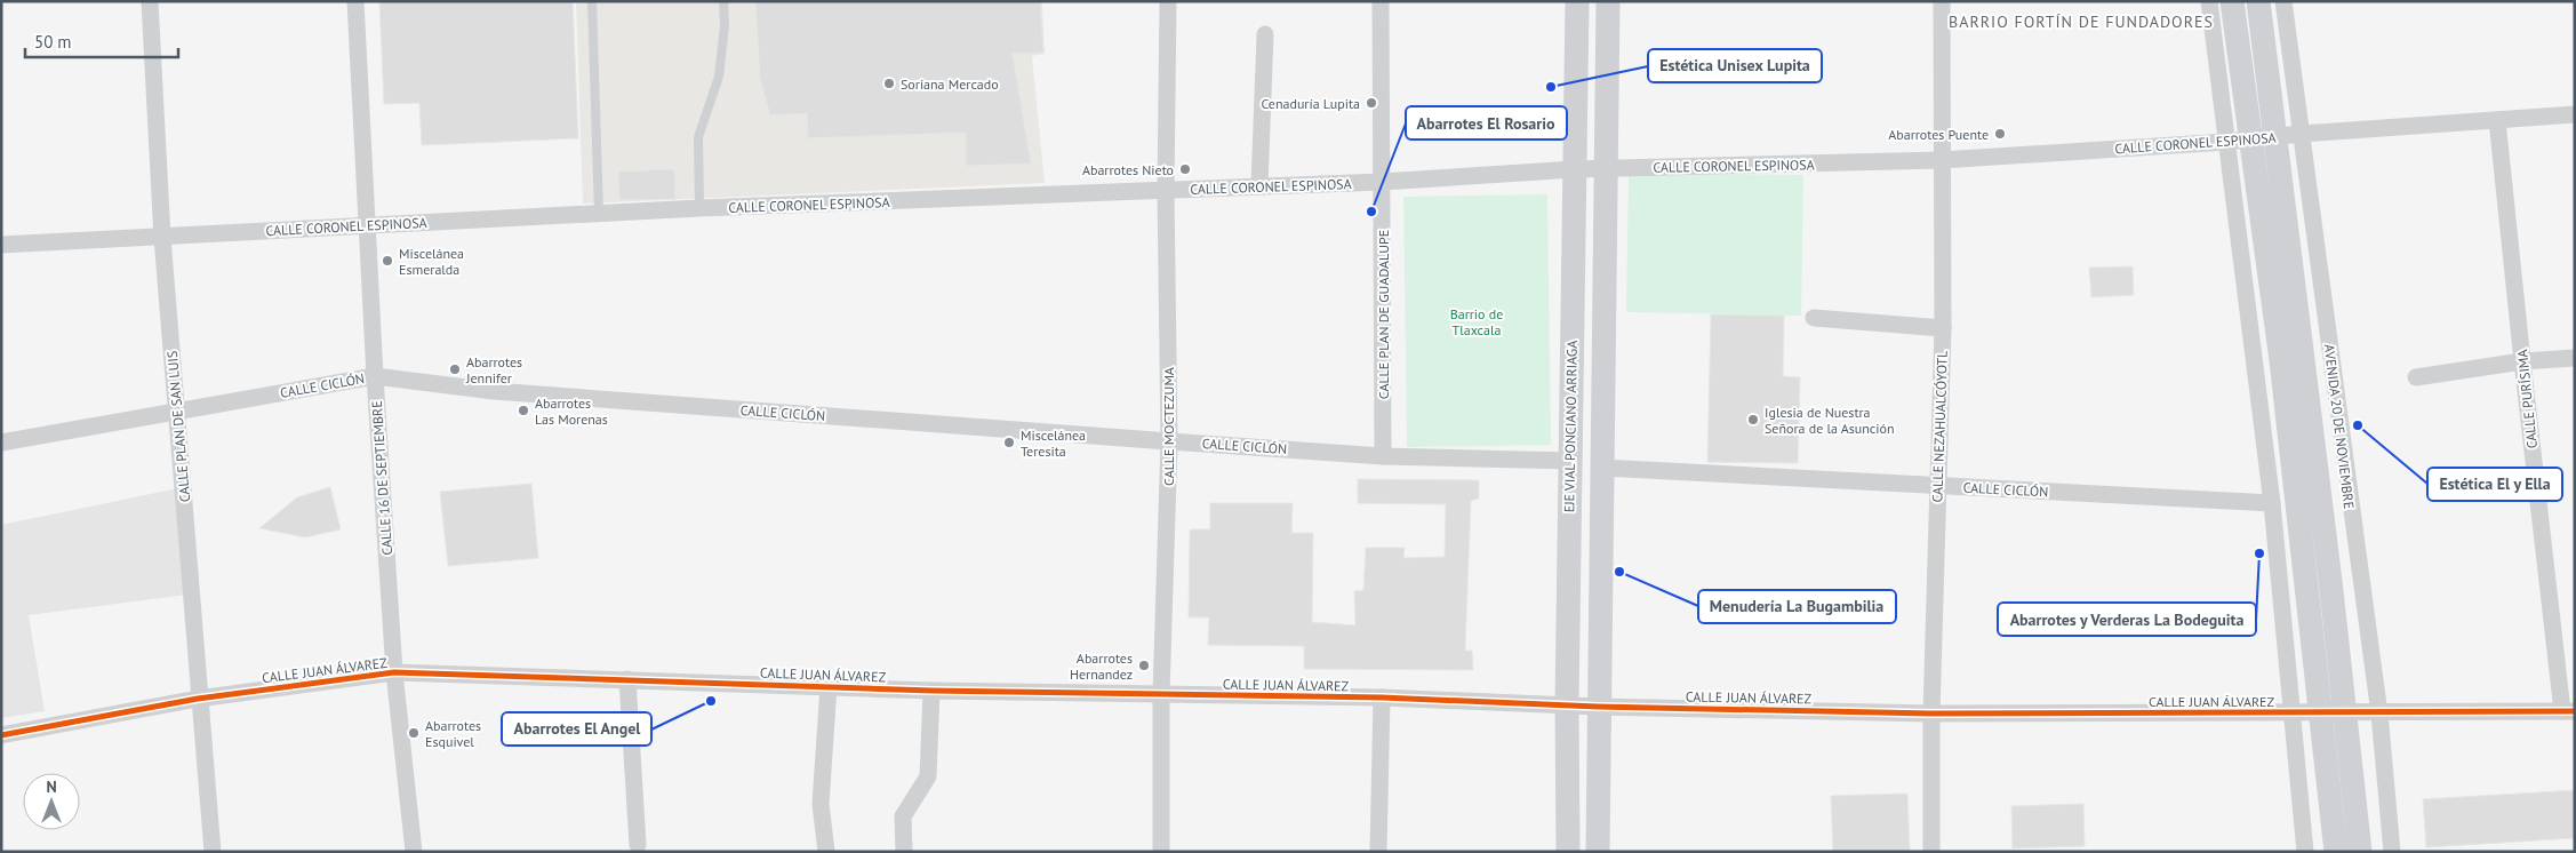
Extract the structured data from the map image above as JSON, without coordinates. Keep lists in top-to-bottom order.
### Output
{
  "streets": {
    "main road": ["EJE VIAL PONCIANO ARRIAGA", "AVENIDA 20 DE NOVIEMBRE"],
    "street": [
      "CALLE CORONEL ESPINOSA",
      "CALLE PLAN DE GUADALUPE",
      "CALLE CICLÓN",
      "CALLE PURÍSIMA",
      "CALLE PLAN DE SAN LUIS",
      "CALLE MOCTEZUMA",
      "CALLE NEZAHUALCÓYOTL",
      "CALLE 16 DE SEPTIEMBRE",
      "CALLE JUAN ÁLVAREZ"
    ]
  },
  "crossings": [
    ["CALLE CORONEL ESPINOSA", "CALLE PLAN DE GUADALUPE"],
    ["CALLE CORONEL ESPINOSA", "CALLE PURÍSIMA"],
    ["CALLE CORONEL ESPINOSA", "CALLE PLAN DE SAN LUIS"],
    ["CALLE CORONEL ESPINOSA", "CALLE MOCTEZUMA"],
    ["CALLE CORONEL ESPINOSA", "EJE VIAL PONCIANO ARRIAGA"],
    ["CALLE CORONEL ESPINOSA", "CALLE NEZAHUALCÓYOTL"],
    ["CALLE CORONEL ESPINOSA", "AVENIDA 20 DE NOVIEMBRE"],
    ["CALLE CORONEL ESPINOSA", "CALLE 16 DE SEPTIEMBRE"],
    ["CALLE PLAN DE GUADALUPE", "CALLE CICLÓN"],
    ["CALLE CICLÓN", "CALLE PLAN DE SAN LUIS"],
    ["CALLE CICLÓN", "CALLE MOCTEZUMA"],
    ["CALLE CICLÓN", "EJE VIAL PONCIANO ARRIAGA"],
    ["CALLE CICLÓN", "CALLE NEZAHUALCÓYOTL"],
    ["CALLE CICLÓN", "CALLE 16 DE SEPTIEMBRE"],
    ["CALLE PURÍSIMA", "CALLE JUAN ÁLVAREZ"],
    ["CALLE PLAN DE SAN LUIS", "CALLE JUAN ÁLVAREZ"],
    ["CALLE MOCTEZUMA", "CALLE JUAN ÁLVAREZ"],
    ["EJE VIAL PONCIANO ARRIAGA", "CALLE JUAN ÁLVAREZ"],
    ["CALLE NEZAHUALCÓYOTL", "CALLE JUAN ÁLVAREZ"],
    ["AVENIDA 20 DE NOVIEMBRE", "CALLE JUAN ÁLVAREZ"],
    ["CALLE 16 DE SEPTIEMBRE", "CALLE JUAN ÁLVAREZ"]
  ],
  "districts": ["BARRIO FORTÍN DE FUNDADORES"],
  "parks": ["Barrio de Tlaxcala"],
  "places": [
    "Soriana Mercado",
    "Estética Unisex Lupita",
    "Cenaduría Lupita",
    "Abarrotes Puente",
    "Abarrotes Nieto",
    "Abarrotes El Rosario",
    "Miscelánea Esmeralda",
    "Abarrotes Jennifer",
    "Abarrotes Las Morenas",
    "Iglesia de Nuestra Señora de la Asunción",
    "Estética El y Ella",
    "Miscelánea Teresita",
    "Abarrotes y Verderas La Bodeguita",
    "Menudería La Bugambilia",
    "Abarrotes Hernandez",
    "Abarrotes El Angel",
    "Abarrotes Esquivel"
  ],
  "scale_bar": "50 m",
  "north": "top"
}
